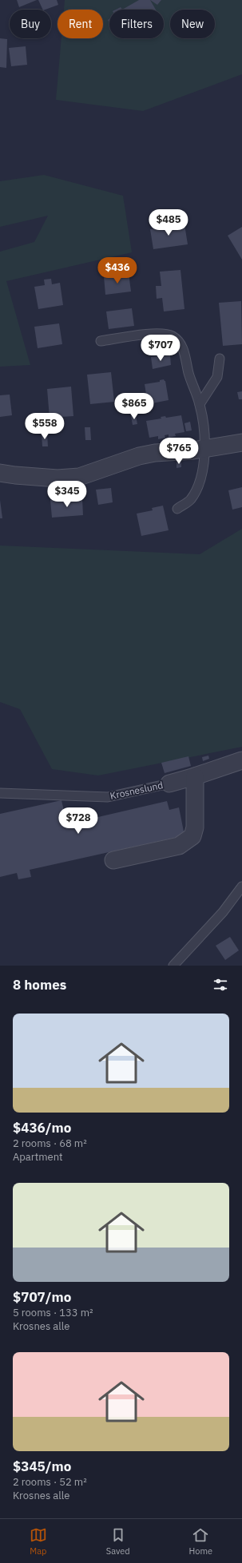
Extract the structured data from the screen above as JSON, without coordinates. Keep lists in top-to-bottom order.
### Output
{
  "streets": {
    "street": ["Krosneslund"]
  },
  "page": {
    "chip": [
      "Buy",
      "Rent",
      "Filters",
      "New"
    ],
    "price": [
      "$485",
      "$436",
      "$707",
      "$865",
      "$558",
      "$765",
      "$345",
      "$728"
    ],
    "heading": "8 homes",
    "list": [
      {
        "name": "$436/mo",
        "note": "2 rooms · 68 m² · Apartment"
      },
      {
        "name": "$707/mo",
        "note": "5 rooms · 133 m² · Krosnes alle"
      },
      {
        "name": "$345/mo",
        "note": "2 rooms · 52 m² · Krosnes alle"
      }
    ],
    "tabs": ["Map", "Saved", "Home"]
  }
}
